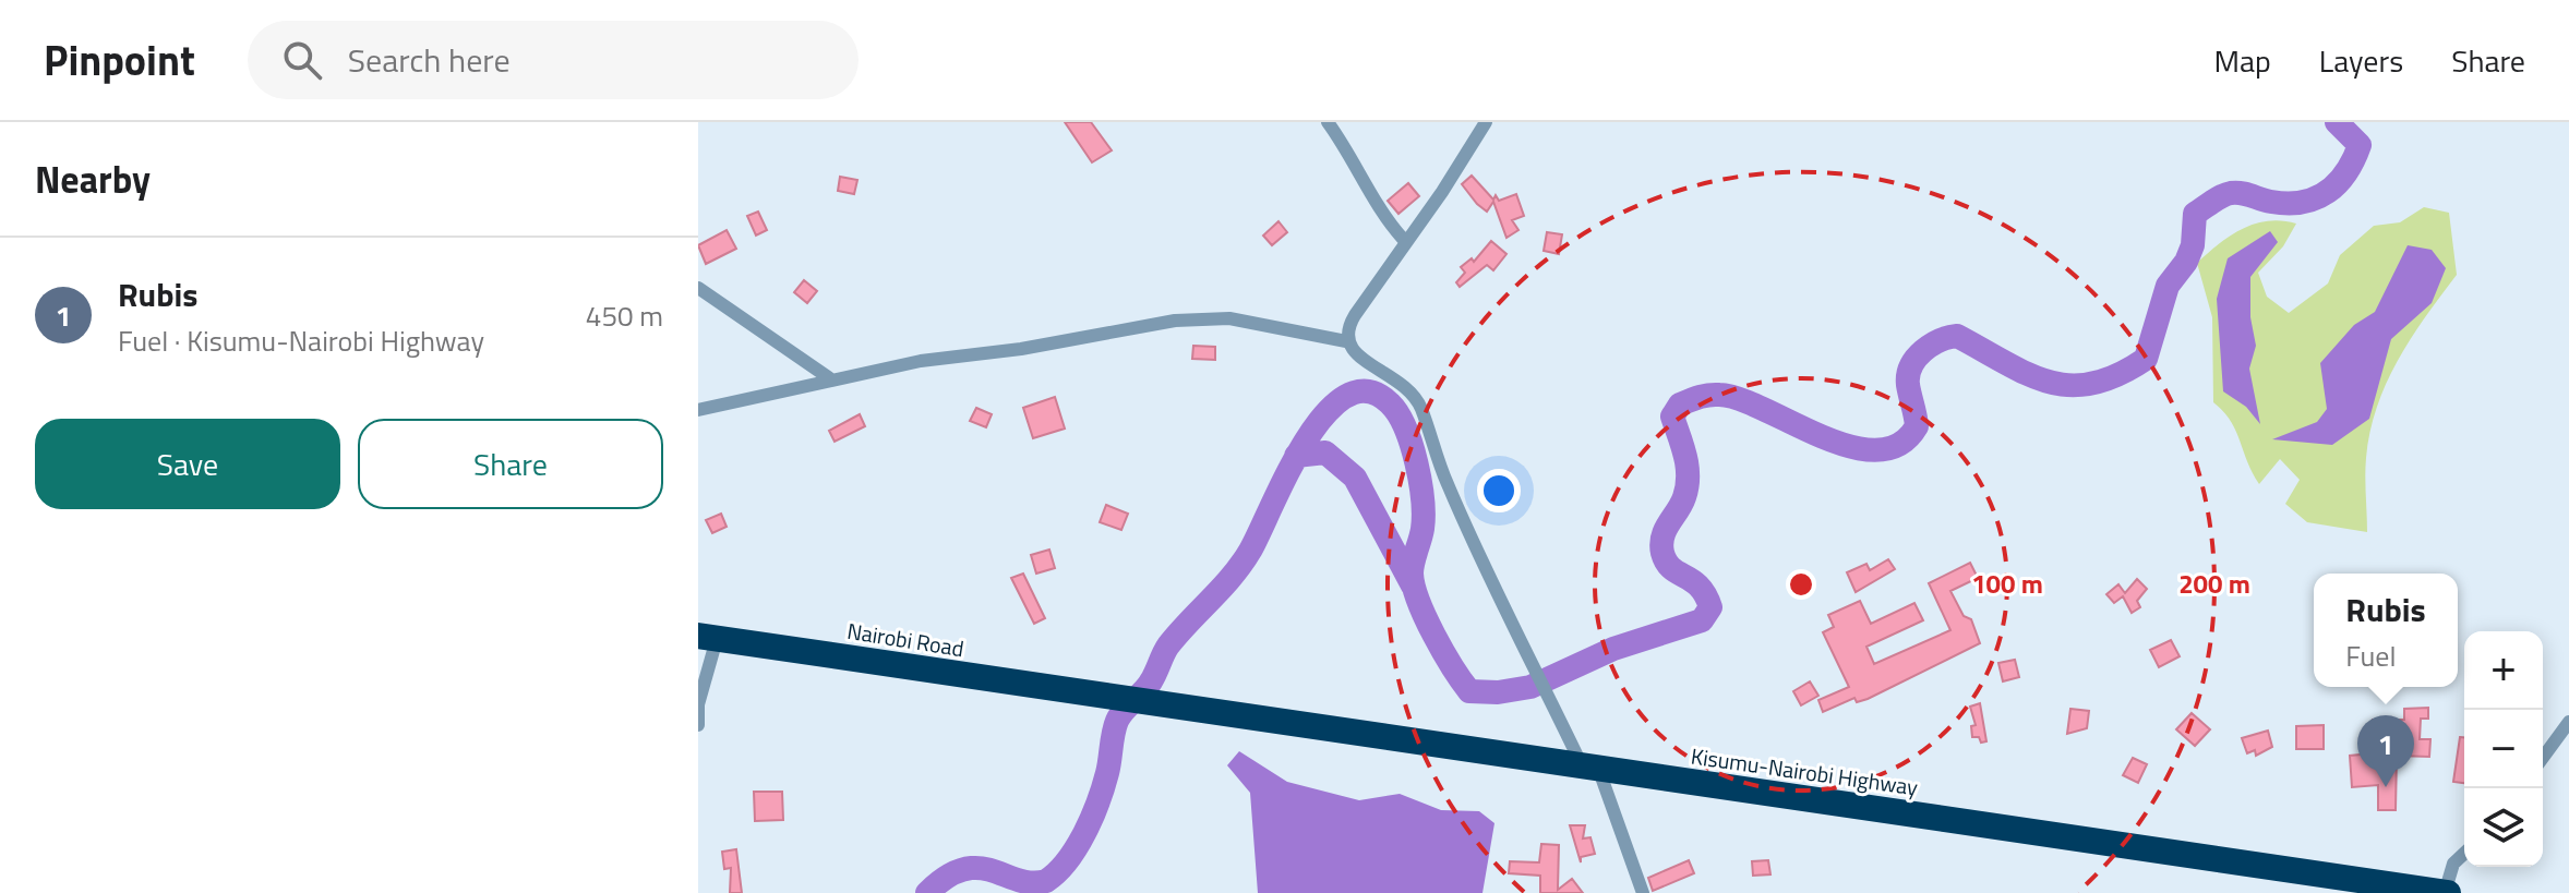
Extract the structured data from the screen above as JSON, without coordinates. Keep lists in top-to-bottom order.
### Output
{
  "streets": {
    "highway": ["Nairobi Road", "Kisumu-Nairobi Highway"]
  },
  "crossings": [
    ["Nairobi Road", "Kisumu-Nairobi Highway"]
  ],
  "page": {
    "header": "Pinpoint",
    "search": "Search here",
    "nav": ["Map", "Layers", "Share"],
    "heading": "Nearby",
    "list": [
      {
        "mark": "1",
        "name": "Rubis",
        "note": "Fuel · Kisumu-Nairobi Highway",
        "value": "450 m"
      }
    ],
    "buttons": ["Save", "Share"],
    "popup": ["Rubis", "Fuel"],
    "map_buttons": ["+", "−"],
    "pins": "1"
  },
  "rings": ["100 m", "200 m"]
}
